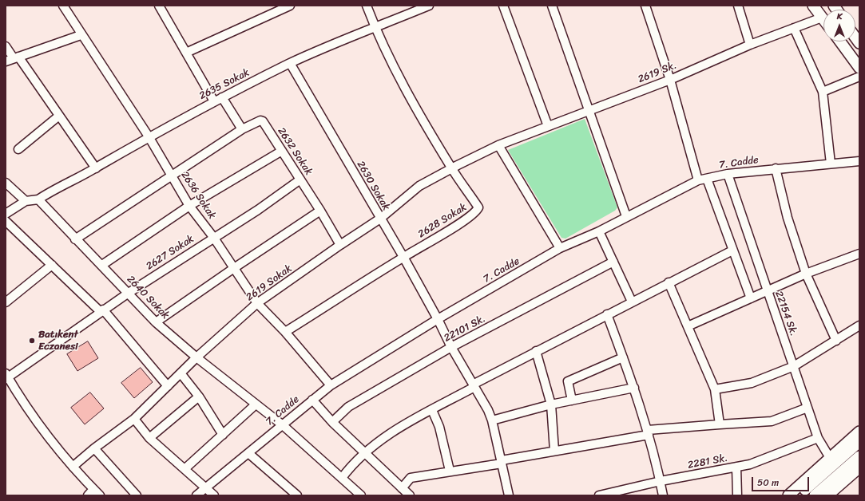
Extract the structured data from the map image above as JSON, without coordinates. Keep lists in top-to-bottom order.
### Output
{
  "streets": {
    "street": [
      "2619 Sk.",
      "2635 Sokak",
      "2632 Sokak",
      "7. Cadde",
      "2630 Sokak",
      "2636 Sokak",
      "2628 Sokak",
      "2627 Sokak",
      "2619 Sokak",
      "2640 Sokak",
      "22154 Sk.",
      "22101 Sk.",
      "2281 Sk."
    ]
  },
  "crossings": [
    ["2619 Sk.", "2619 Sokak"],
    ["2635 Sokak", "2630 Sokak"],
    ["2635 Sokak", "2636 Sokak"],
    ["2635 Sokak", "2628 Sokak"],
    ["2635 Sokak", "2640 Sokak"],
    ["2632 Sokak", "2627 Sokak"],
    ["2632 Sokak", "2619 Sokak"],
    ["7. Cadde", "2630 Sokak"],
    ["7. Cadde", "2636 Sokak"],
    ["7. Cadde", "2640 Sokak"],
    ["7. Cadde", "22154 Sk."],
    ["2630 Sokak", "2628 Sokak"],
    ["2630 Sokak", "2619 Sokak"],
    ["2630 Sokak", "22101 Sk."],
    ["2636 Sokak", "2628 Sokak"],
    ["2636 Sokak", "2627 Sokak"],
    ["2636 Sokak", "2619 Sokak"],
    ["2628 Sokak", "2619 Sokak"],
    ["2627 Sokak", "2640 Sokak"],
    ["2619 Sokak", "2640 Sokak"],
    ["22154 Sk.", "2281 Sk."]
  ],
  "places": ["Batıkent Eczanesi"],
  "scale_bar": "50 m",
  "north": "top"
}
